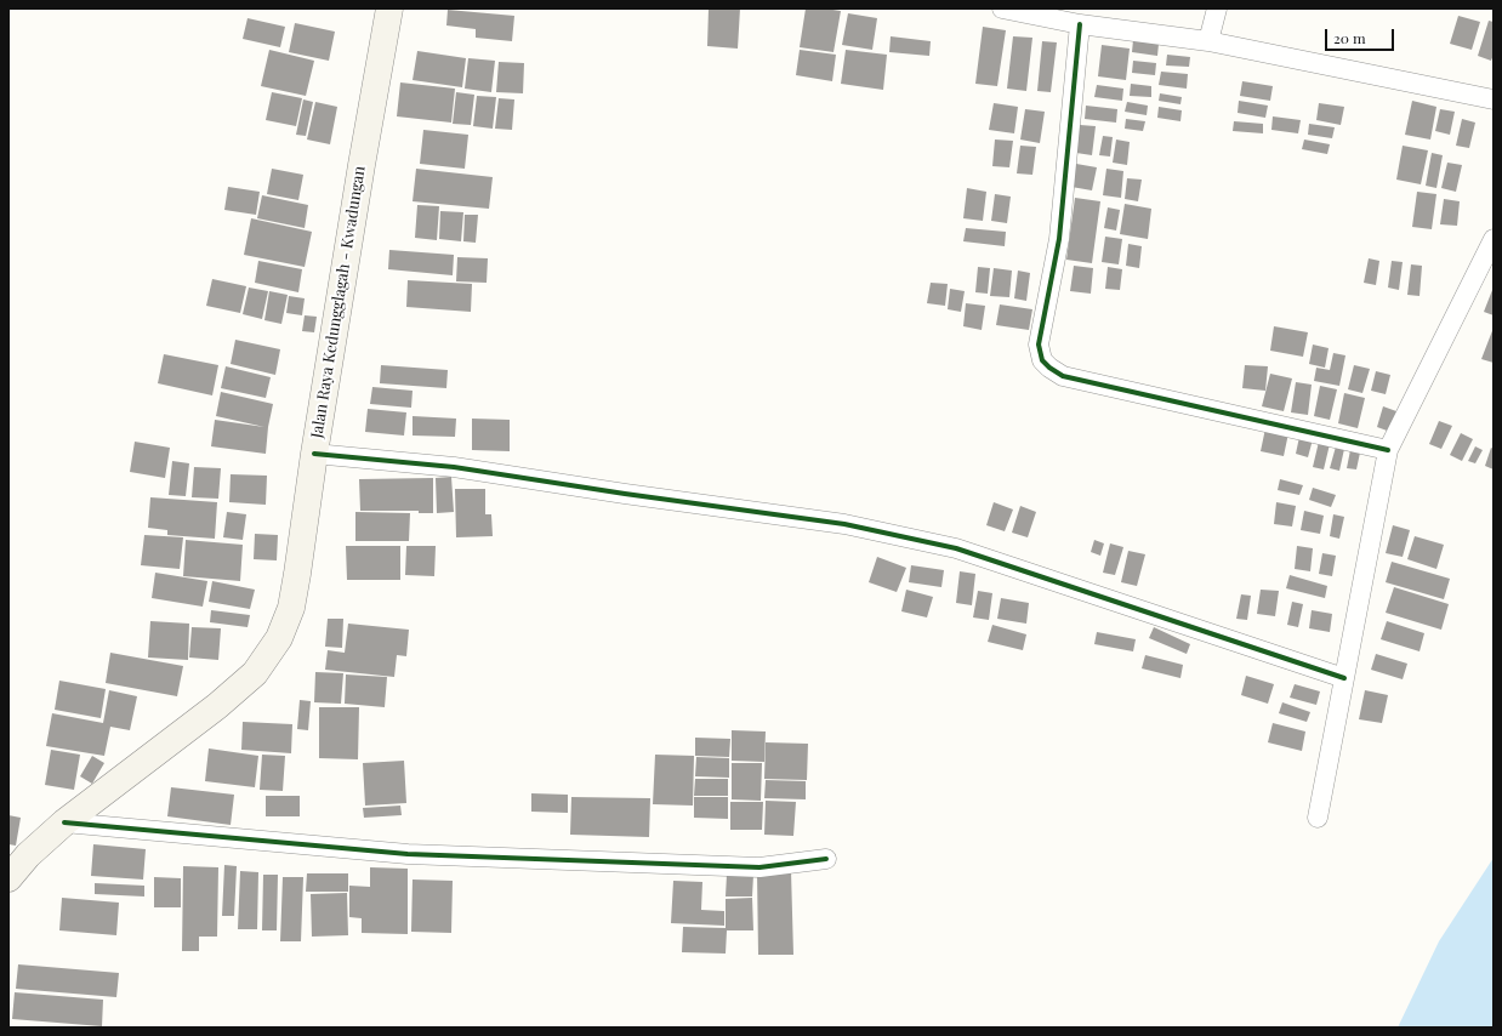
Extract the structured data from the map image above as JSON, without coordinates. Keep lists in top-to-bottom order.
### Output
{
  "streets": {
    "main road": ["Jalan Raya Kedungglagah - Kwadungan"]
  },
  "scale_bar": "20 m"
}
